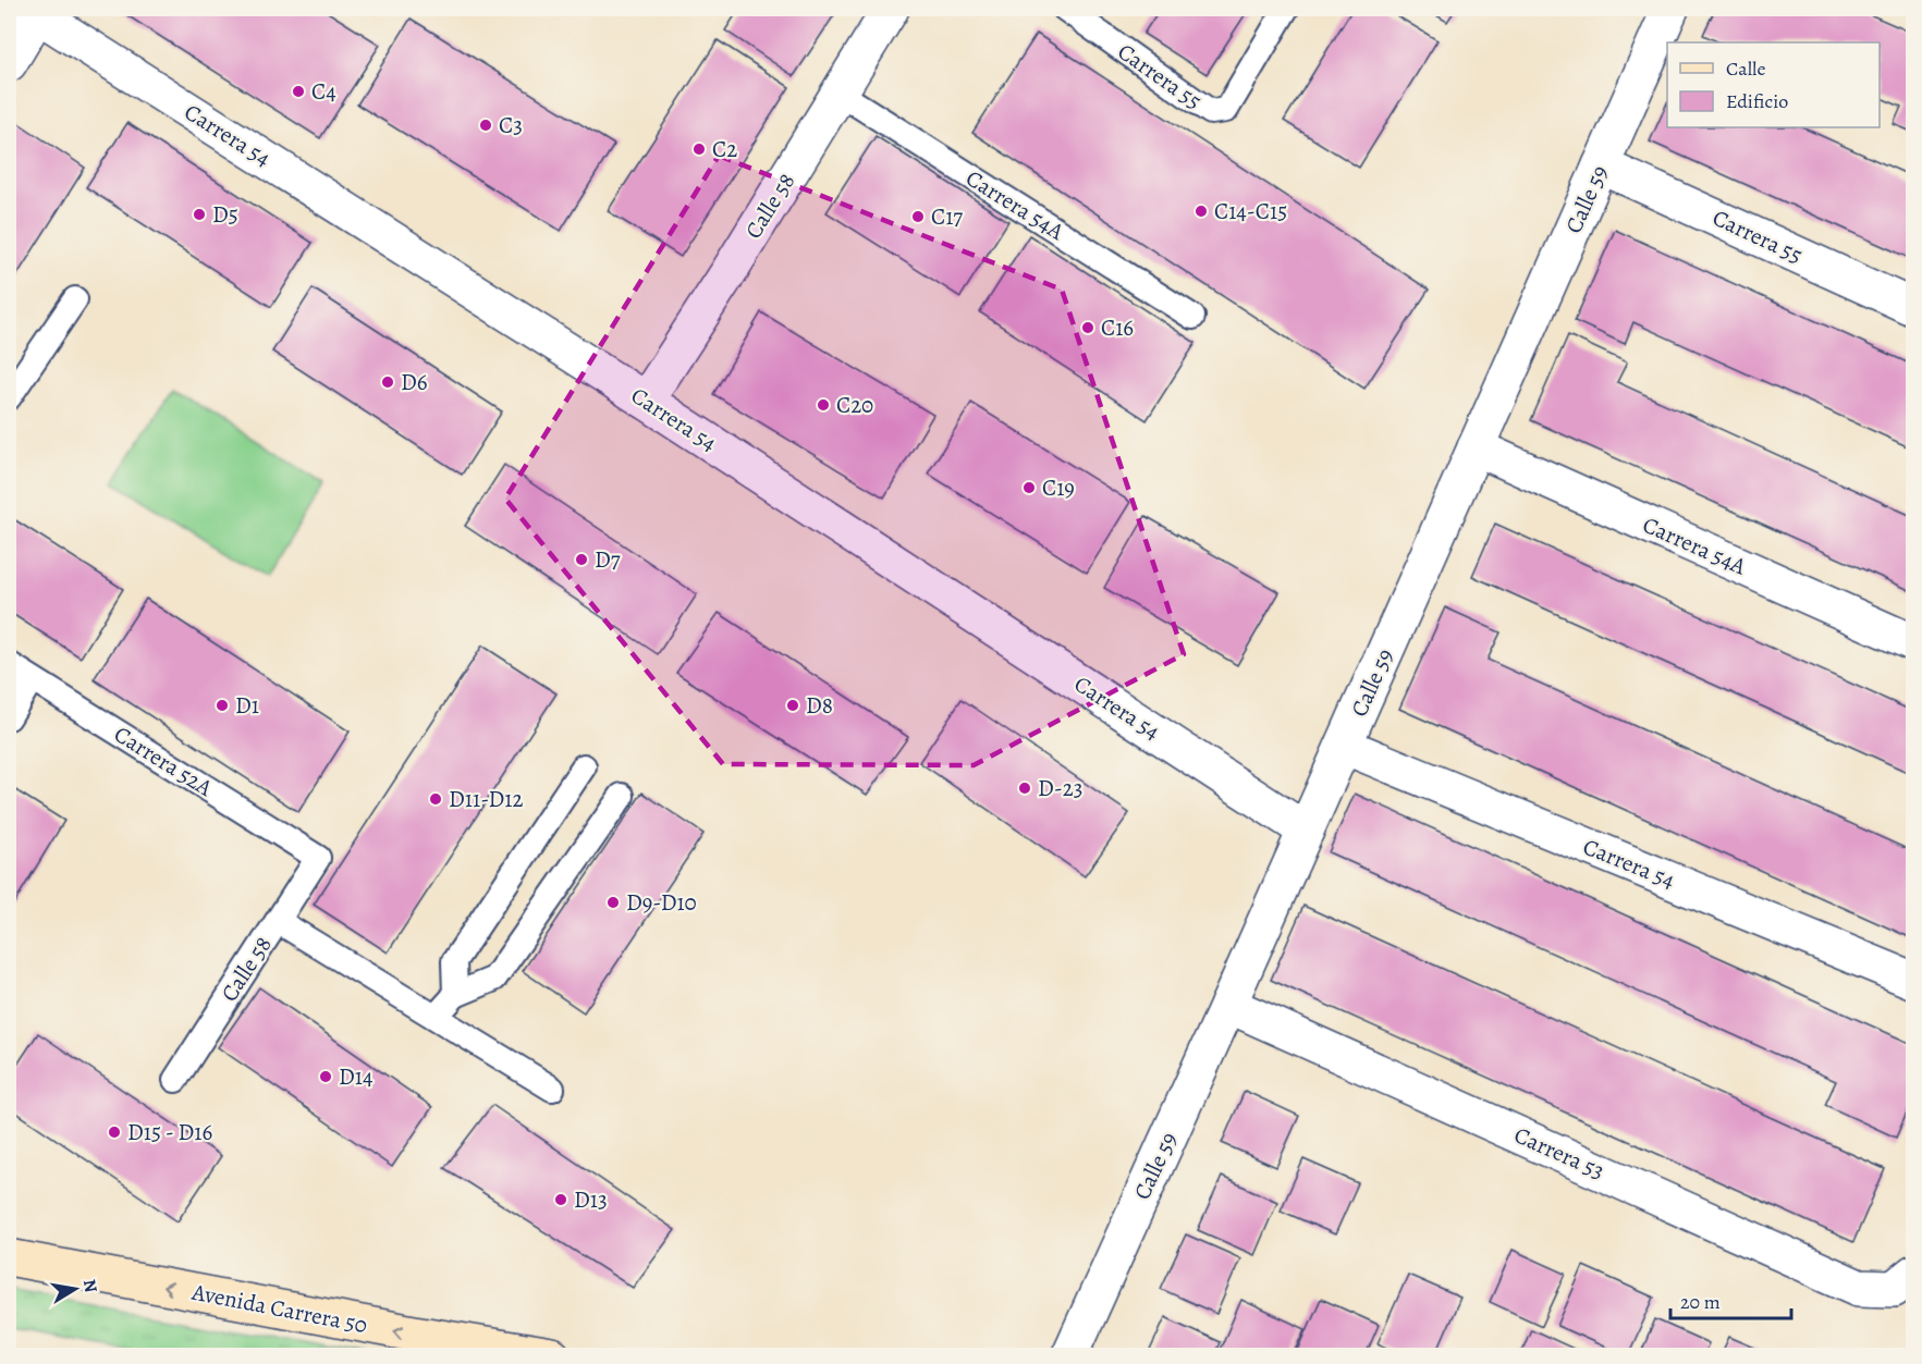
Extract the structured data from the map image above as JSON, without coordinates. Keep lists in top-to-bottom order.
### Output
{
  "streets": {
    "main road": ["Avenida Carrera 50"],
    "street": [
      "Carrera 55",
      "Carrera 54",
      "Calle 59",
      "Carrera 54A",
      "Calle 58",
      "Carrera 53"
    ],
    "lane": ["Carrera 52A"]
  },
  "crossings": [
    ["Carrera 55", "Calle 59"],
    ["Carrera 54", "Calle 59"],
    ["Carrera 54", "Calle 58"],
    ["Calle 59", "Carrera 54A"],
    ["Calle 59", "Carrera 53"],
    ["Carrera 54A", "Calle 58"],
    ["Calle 58", "Carrera 52A"]
  ],
  "one_way": ["Avenida Carrera 50"],
  "places": [
    "C4",
    "C3",
    "C2",
    "C14-C15",
    "D5",
    "C17",
    "C16",
    "D6",
    "C20",
    "C19",
    "D7",
    "D1",
    "D8",
    "D-23",
    "D11-D12",
    "D9-D10",
    "D14",
    "D15 - D16",
    "D13"
  ],
  "legend": ["Calle", "Edificio"],
  "scale_bar": "20 m",
  "north": "right"
}
